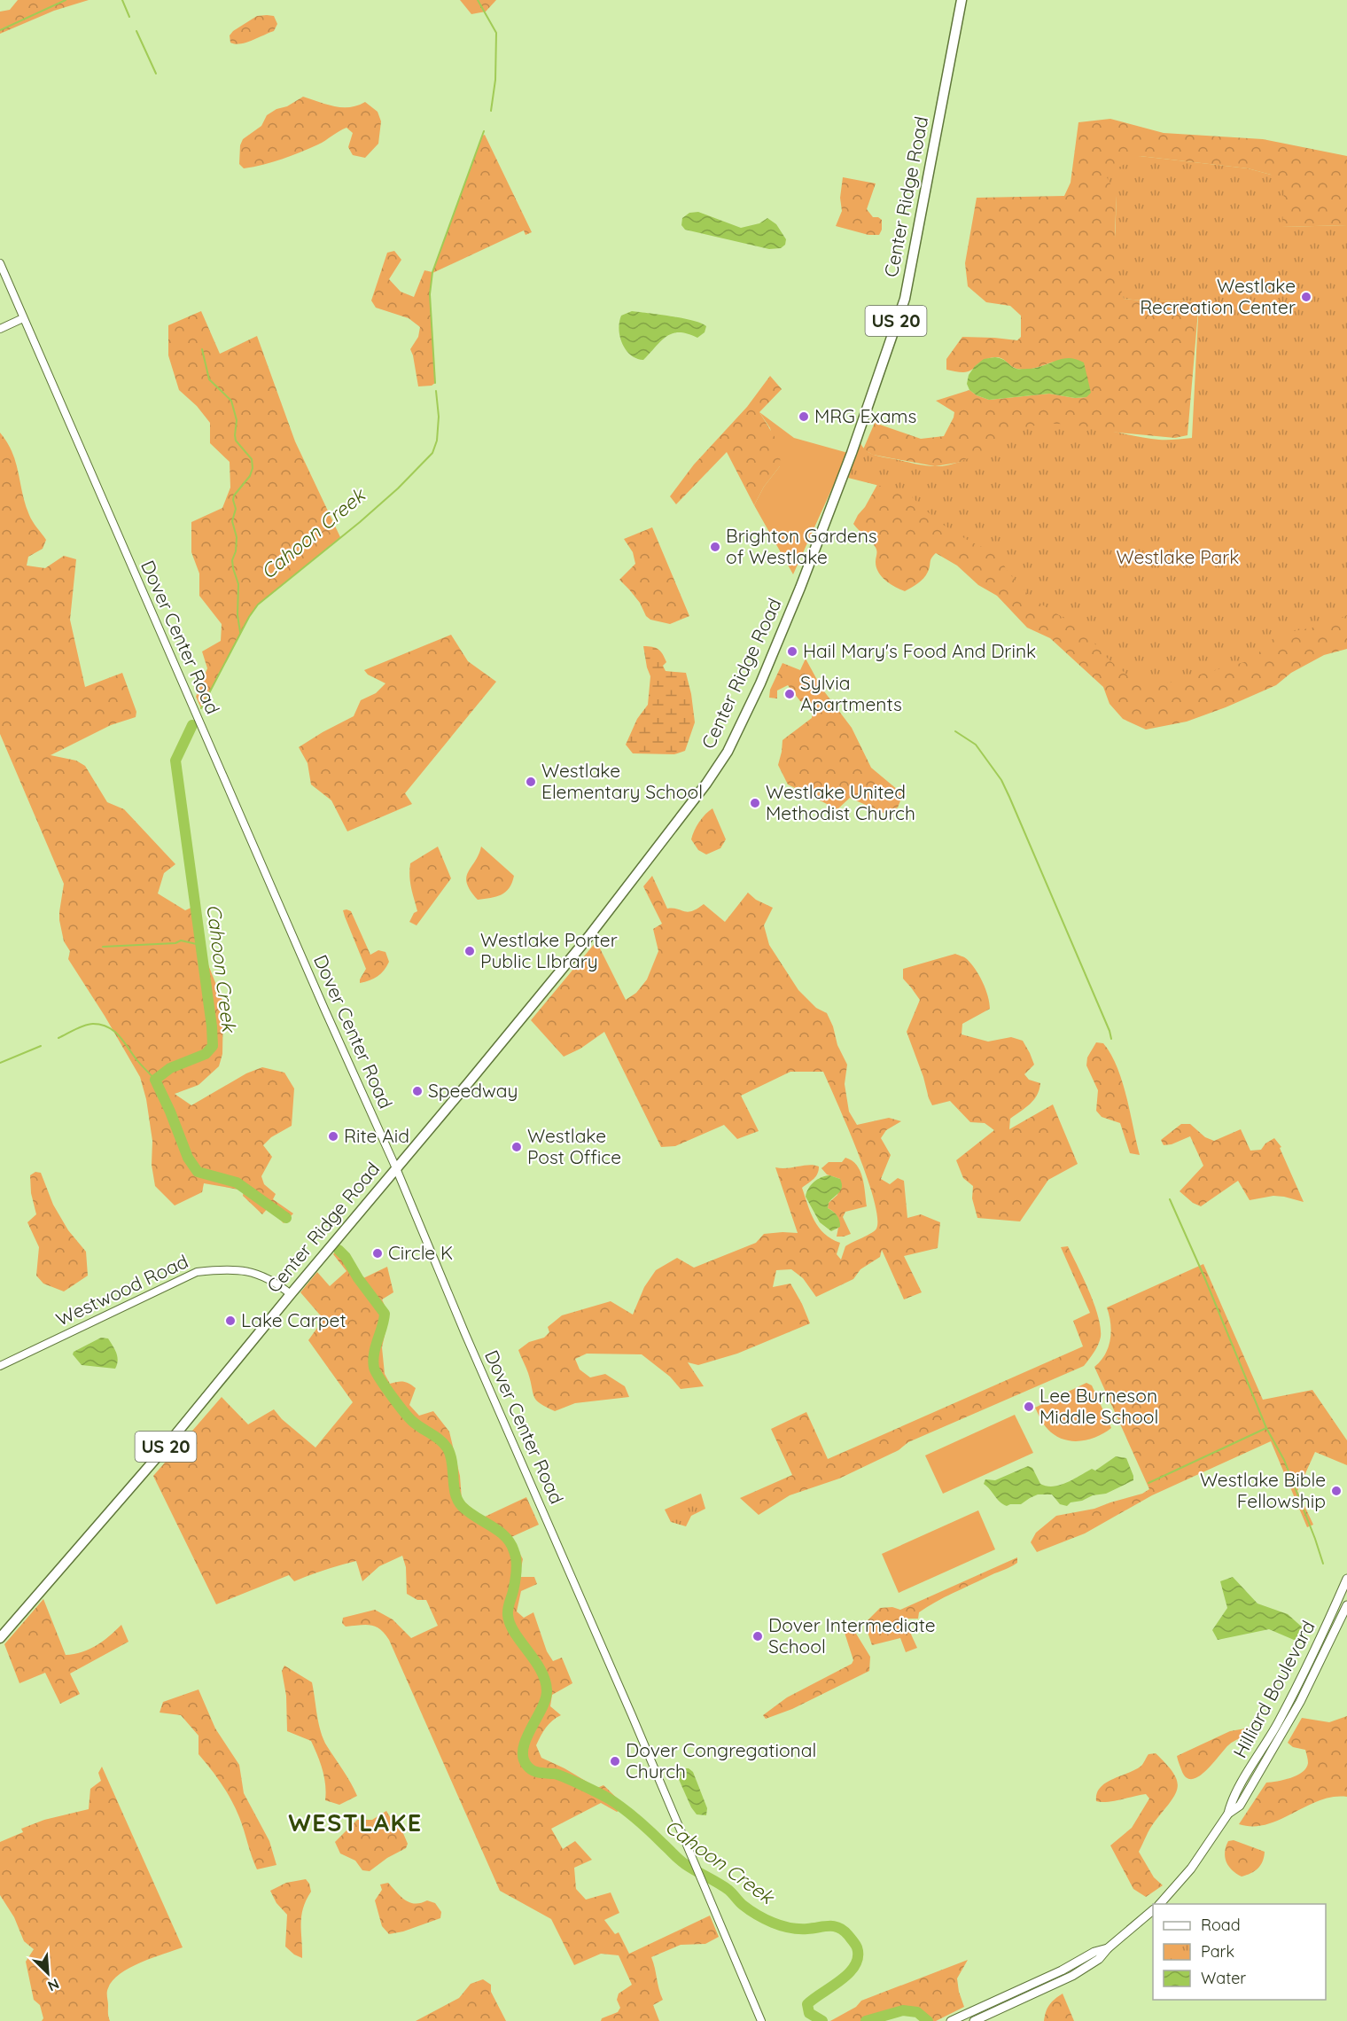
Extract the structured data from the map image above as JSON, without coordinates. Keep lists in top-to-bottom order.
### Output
{
  "streets": {
    "main road": ["Center Ridge Road", "US 20", "Hilliard Boulevard"],
    "street": ["Dover Center Road", "Westwood Road"]
  },
  "crossings": [
    ["Center Ridge Road", "Dover Center Road"],
    ["Center Ridge Road", "Westwood Road"]
  ],
  "districts": ["WESTLAKE"],
  "water": ["Cahoon Creek"],
  "parks": ["Westlake Park"],
  "places": [
    "Westlake Recreation Center",
    "MRG Exams",
    "Brighton Gardens of Westlake",
    "Hail Mary's Food And Drink",
    "Sylvia Apartments",
    "Westlake Elementary School",
    "Westlake United Methodist Church",
    "Westlake Porter Public LIbrary",
    "Speedway",
    "Rite Aid",
    "Westlake Post Office",
    "Circle K",
    "Lake Carpet",
    "Lee Burneson Middle School",
    "Westlake Bible Fellowship",
    "Dover Intermediate School",
    "Dover Congregational Church"
  ],
  "legend": ["Road", "Park", "Water"],
  "north": "bottom right"
}
